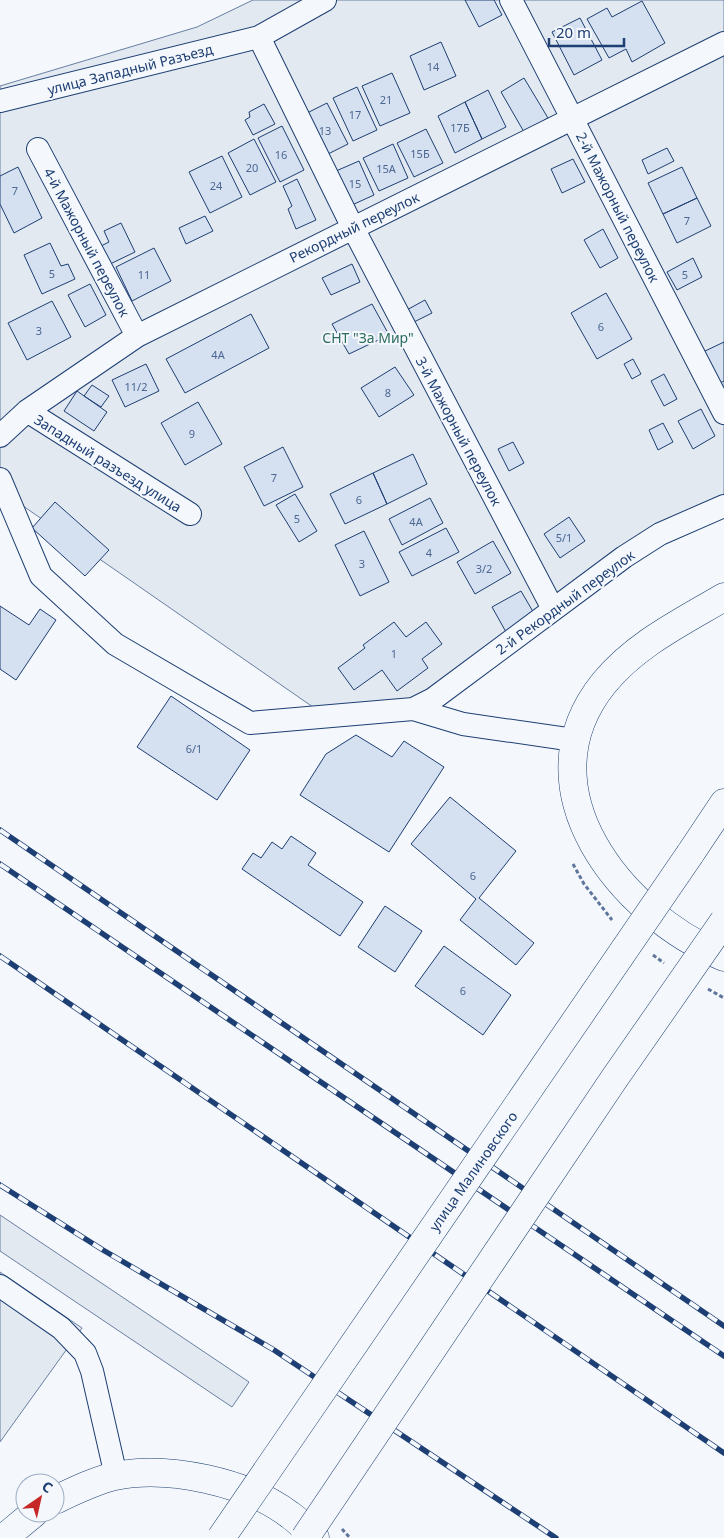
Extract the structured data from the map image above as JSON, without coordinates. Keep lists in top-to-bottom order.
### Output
{
  "streets": {
    "highway": ["улица Малиновского"],
    "street": [
      "улица Западный Разъезд",
      "2-й Мажорный переулок",
      "Рекордный переулок",
      "4-й Мажорный переулок",
      "3-й Мажорный переулок",
      "Западный разъезд улица",
      "2-й Рекордный переулок"
    ]
  },
  "crossings": [
    ["улица Западный Разъезд", "3-й Мажорный переулок"],
    ["2-й Мажорный переулок", "Рекордный переулок"],
    ["Рекордный переулок", "4-й Мажорный переулок"],
    ["Рекордный переулок", "3-й Мажорный переулок"],
    ["Рекордный переулок", "Западный разъезд улица"],
    ["3-й Мажорный переулок", "2-й Рекордный переулок"]
  ],
  "parks": ["СНТ \"За Мир\""],
  "house_numbers": [
    "14",
    "21",
    "17",
    "17Б",
    "13",
    "15Б",
    "16",
    "20",
    "15А",
    "15",
    "24",
    "7",
    "7",
    "5",
    "11",
    "5",
    "6",
    "3",
    "4А",
    "11/2",
    "8",
    "9",
    "7",
    "6",
    "5",
    "4А",
    "5/1",
    "4",
    "3",
    "3/2",
    "1",
    "6/1",
    "6",
    "6"
  ],
  "scale_bar": "20 m",
  "north": "top right"
}
